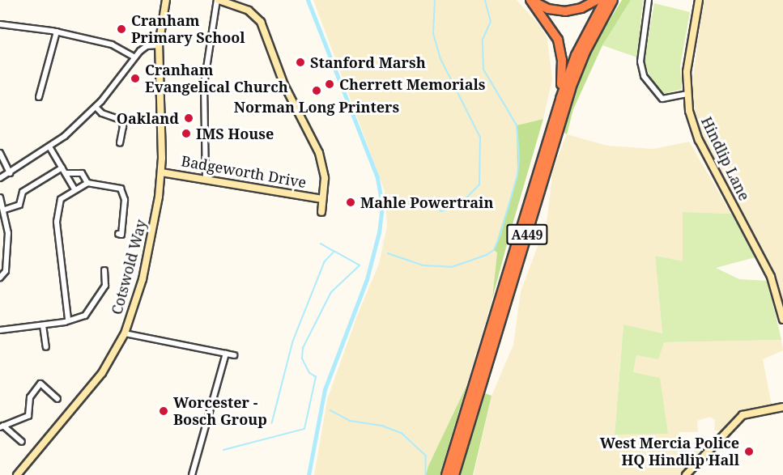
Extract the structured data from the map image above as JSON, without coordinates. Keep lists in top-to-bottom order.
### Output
{
  "streets": {
    "highway": ["A449"],
    "street": ["Hindlip Lane", "Badgeworth Drive", "Cotswold Way"]
  },
  "crossings": [
    ["Badgeworth Drive", "Cotswold Way"]
  ],
  "places": [
    "Cranham Primary School",
    "Stanford Marsh",
    "Cranham Evangelical Church",
    "Cherrett Memorials",
    "Norman Long Printers",
    "Oakland",
    "IMS House",
    "Mahle Powertrain",
    "Worcester - Bosch Group",
    "West Mercia Police HQ Hindlip Hall"
  ]
}
